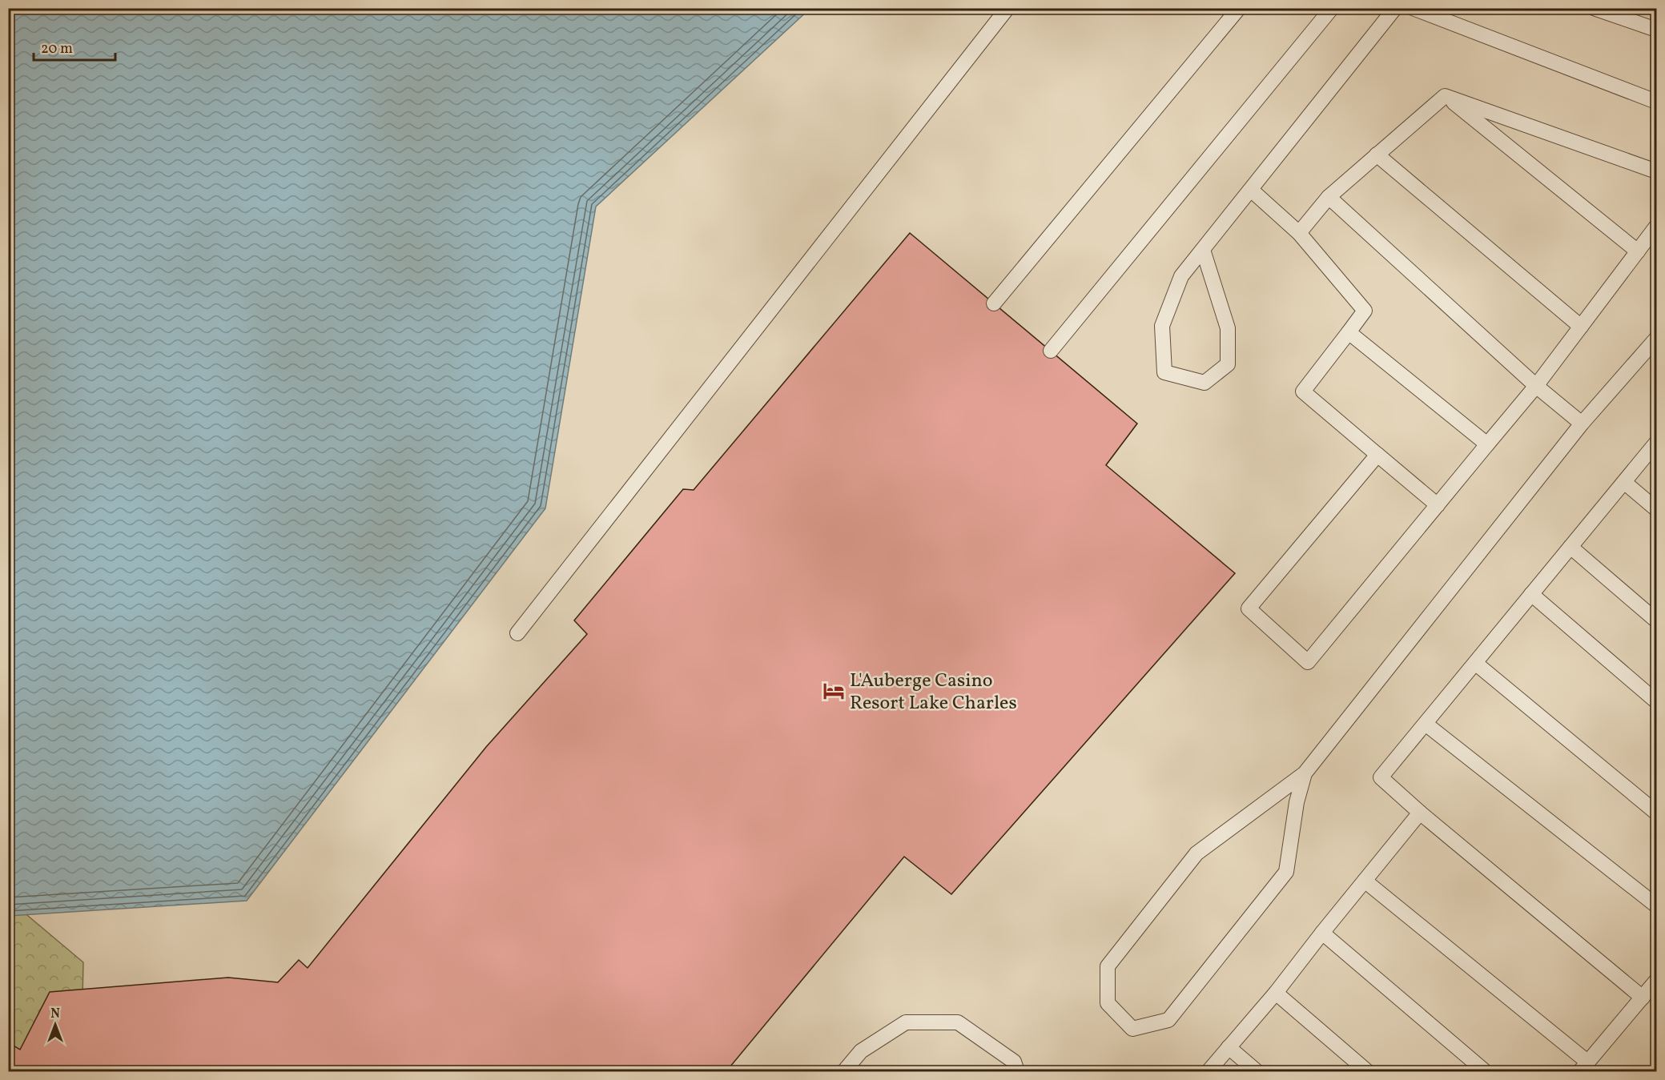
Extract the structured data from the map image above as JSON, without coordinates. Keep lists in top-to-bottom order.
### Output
{
  "places": {
    "hotel": ["L'Auberge Casino Resort Lake Charles"]
  },
  "scale_bar": "20 m",
  "north": "top"
}
